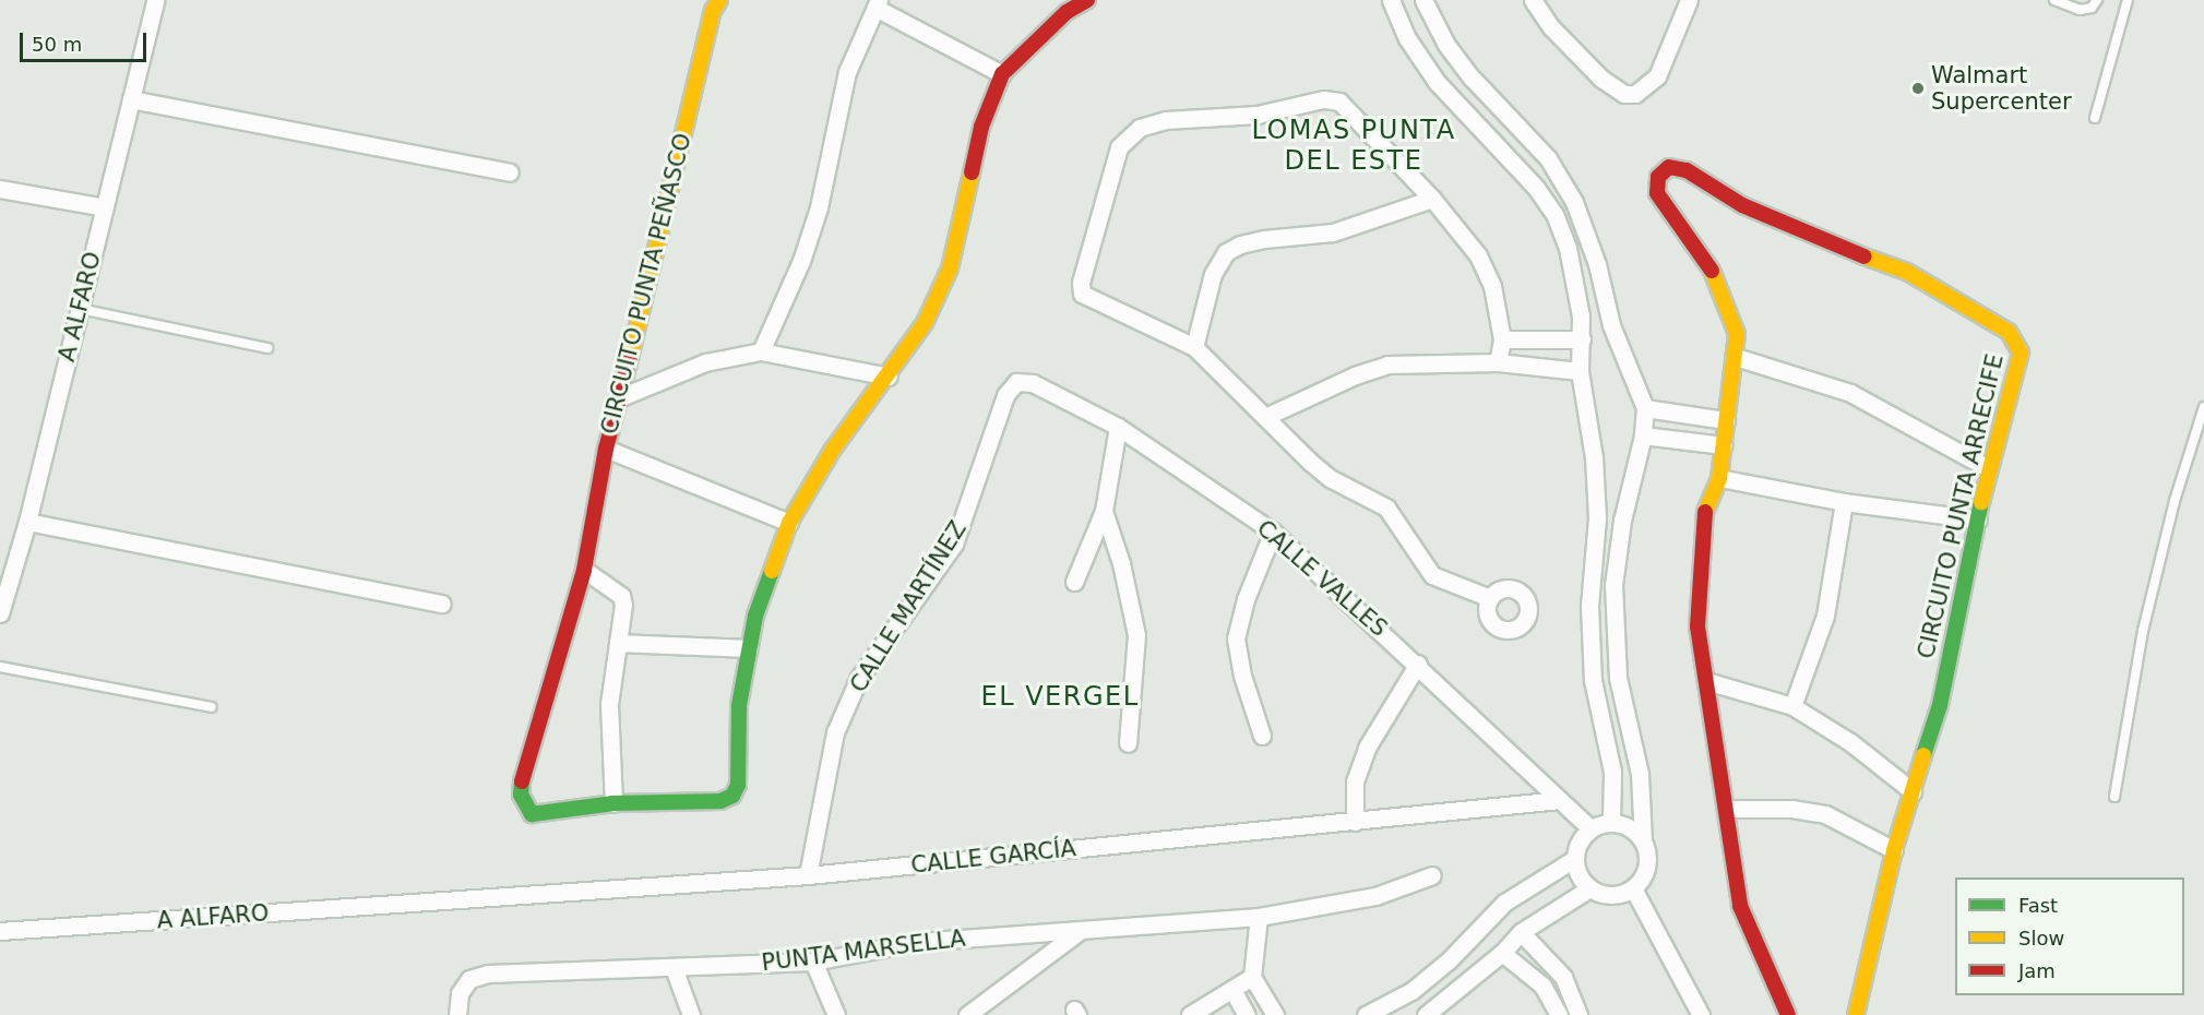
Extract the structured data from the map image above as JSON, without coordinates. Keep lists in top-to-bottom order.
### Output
{
  "streets": {
    "street": [
      "CIRCUITO PUNTA PEÑASCO",
      "A ALFARO",
      "CIRCUITO PUNTA ARRECIFE",
      "CALLE VALLES",
      "CALLE MARTÍNEZ",
      "CALLE GARCÍA",
      "PUNTA MARSELLA"
    ]
  },
  "crossings": [
    ["A ALFARO", "CALLE GARCÍA"],
    ["CALLE VALLES", "CALLE MARTÍNEZ"],
    ["CALLE VALLES", "CALLE GARCÍA"],
    ["CALLE MARTÍNEZ", "CALLE GARCÍA"]
  ],
  "districts": ["LOMAS PUNTA DEL ESTE", "EL VERGEL"],
  "places": ["Walmart Supercenter"],
  "legend": ["Fast", "Slow", "Jam"],
  "scale_bar": "50 m"
}
